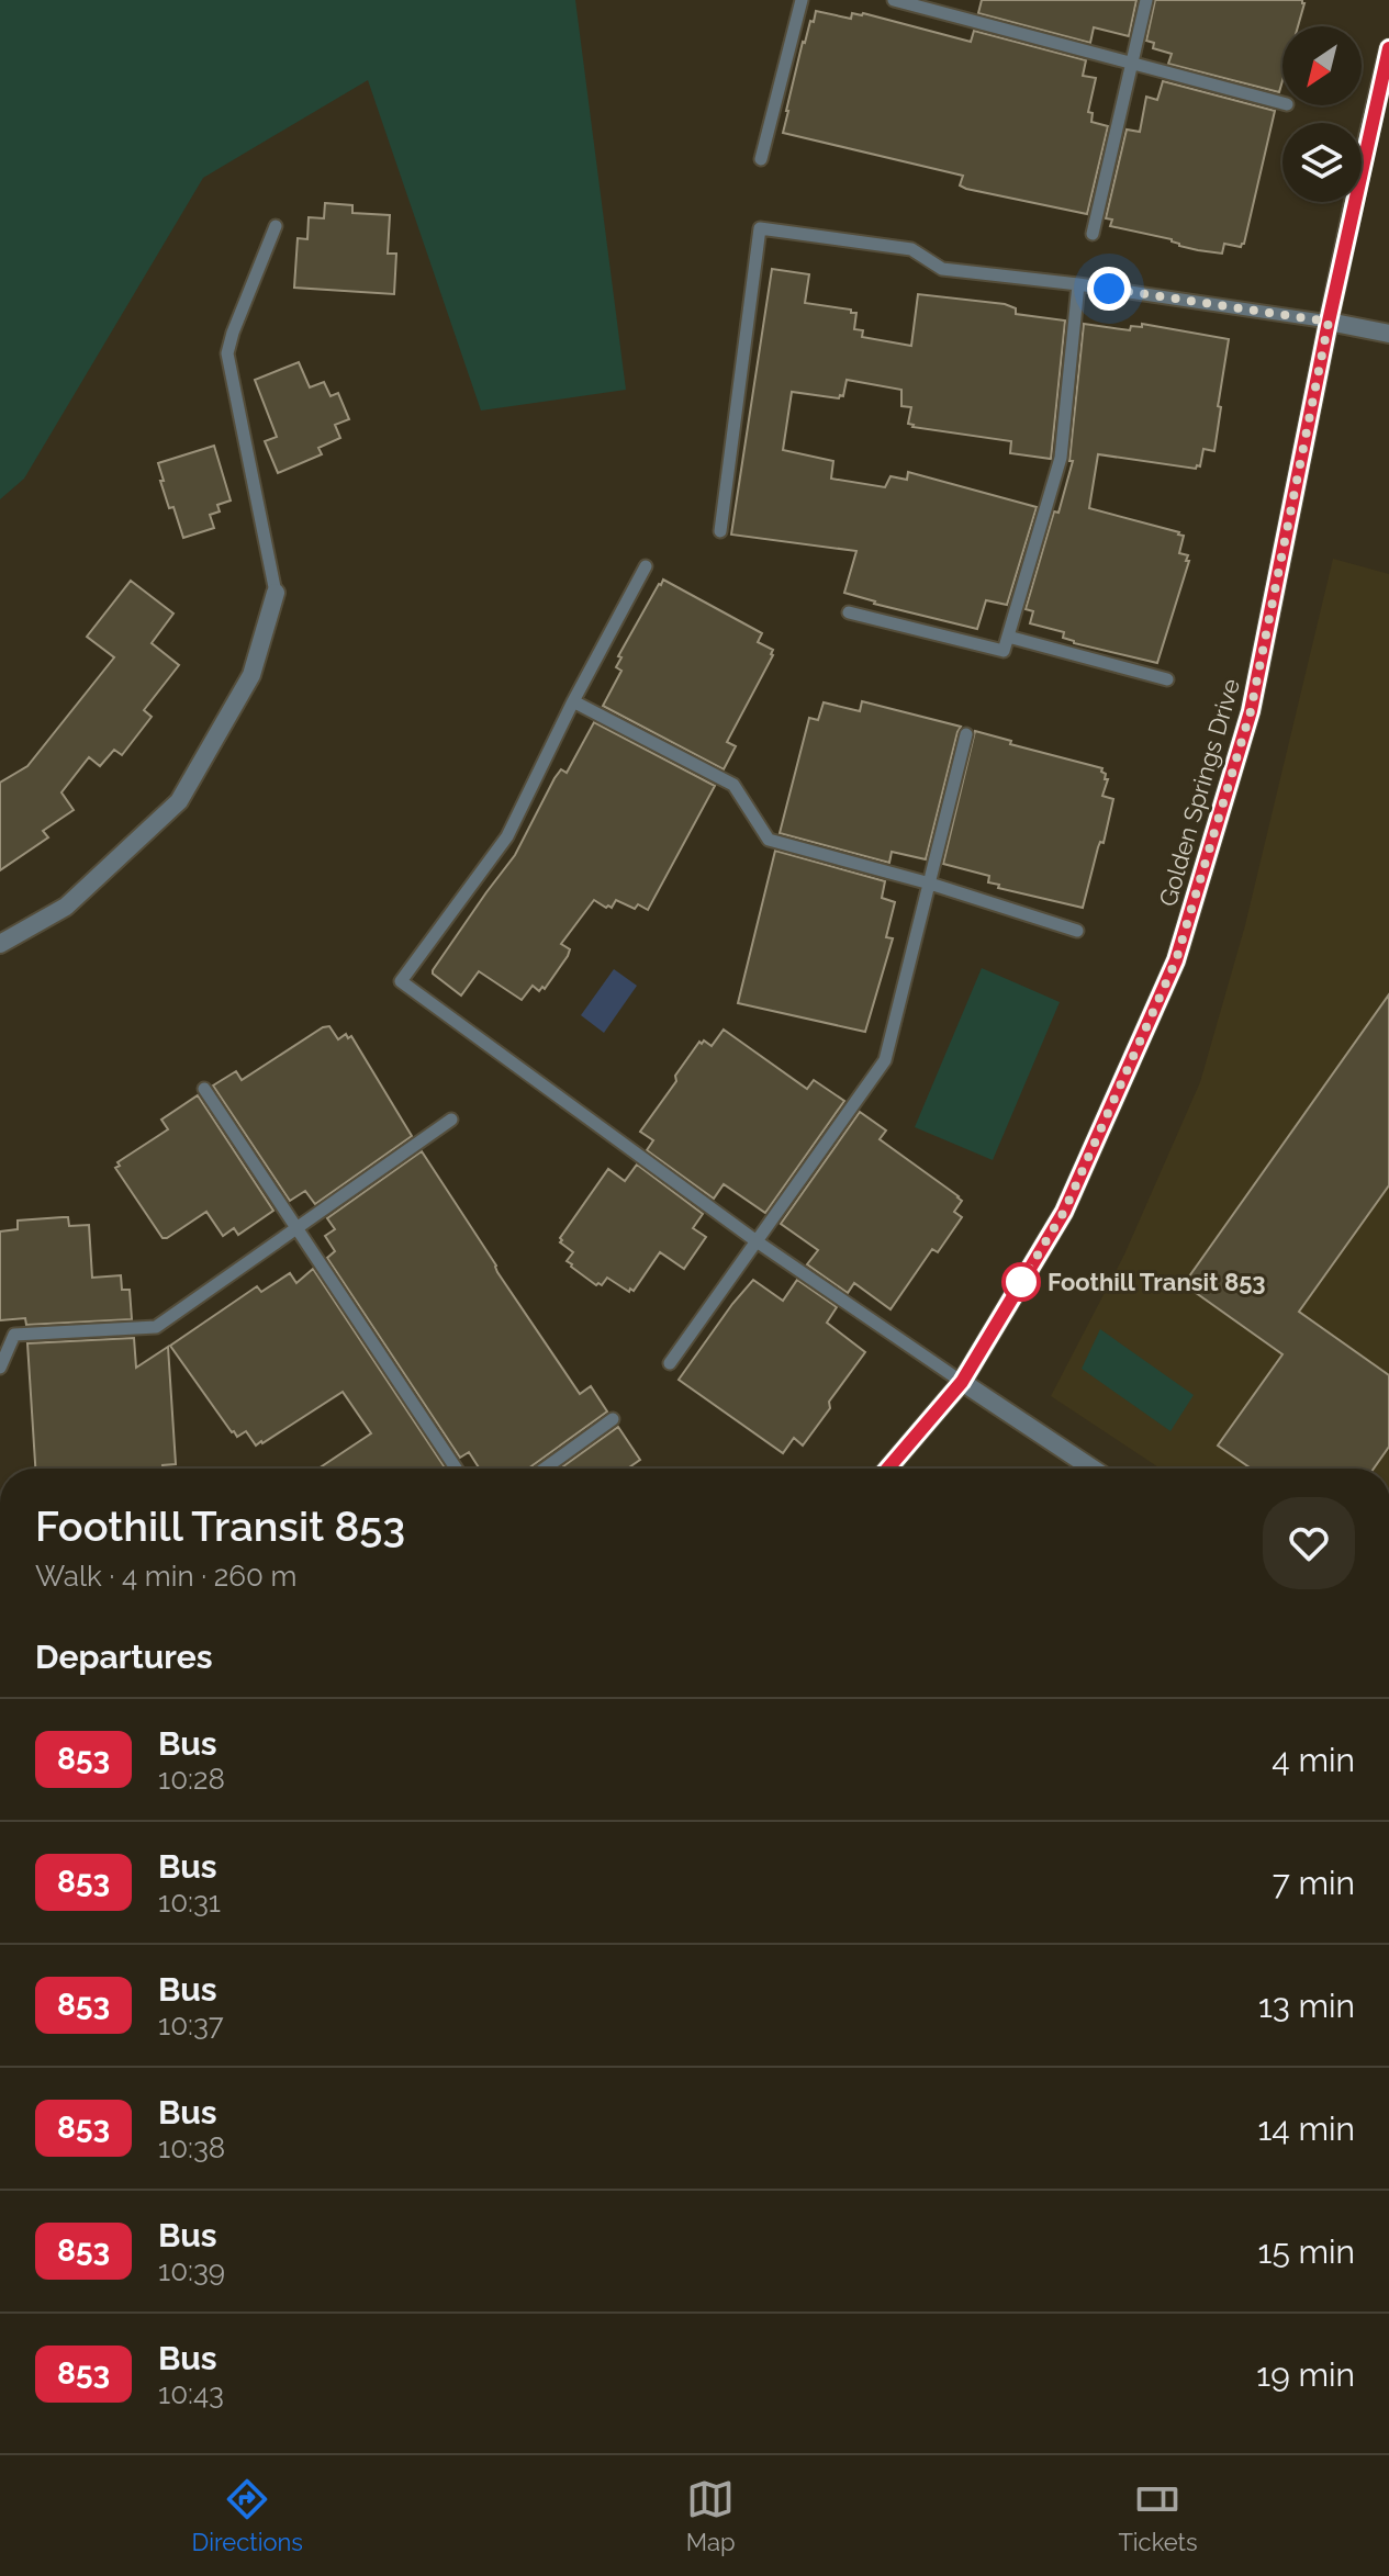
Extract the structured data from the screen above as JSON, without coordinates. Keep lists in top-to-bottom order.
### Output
{
  "streets": {
    "main road": ["Golden Springs Drive"]
  },
  "places": ["Foothill Transit 853"],
  "lines": ["bus line 853"],
  "north": "bottom left",
  "page": {
    "heading": [
      ["Foothill Transit 853", "Walk · 4 min · 260 m"],
      "Departures"
    ],
    "list": [
      {
        "mark": "853",
        "name": "Bus",
        "note": "10:28",
        "value": "4 min"
      },
      {
        "mark": "853",
        "name": "Bus",
        "note": "10:31",
        "value": "7 min"
      },
      {
        "mark": "853",
        "name": "Bus",
        "note": "10:37",
        "value": "13 min"
      },
      {
        "mark": "853",
        "name": "Bus",
        "note": "10:38",
        "value": "14 min"
      },
      {
        "mark": "853",
        "name": "Bus",
        "note": "10:39",
        "value": "15 min"
      },
      {
        "mark": "853",
        "name": "Bus",
        "note": "10:43",
        "value": "19 min"
      }
    ],
    "tabs": ["Directions", "Map", "Tickets"]
  }
}
